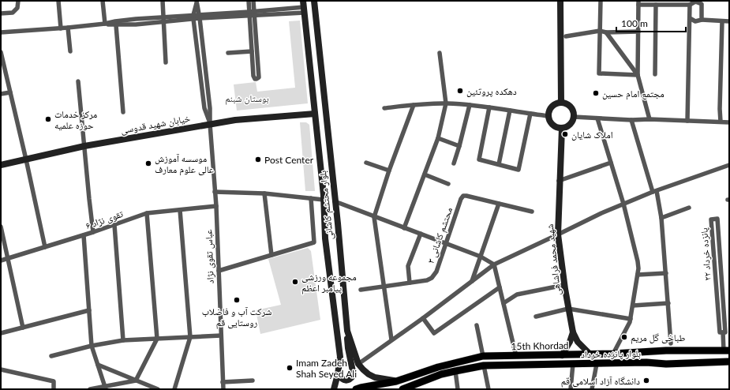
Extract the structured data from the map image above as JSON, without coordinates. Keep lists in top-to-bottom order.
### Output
{
  "streets": {
    "main road": [
      "خیابان شهید قدوسی",
      "بلوار محتشم کاشانی",
      "شهید محمد فراشاهی",
      "15th Khordad",
      "بلوار پانزده خرداد"
    ],
    "street": [
      "تقوی نژاد ۶",
      "محتشم کاشانی ۳",
      "پانزده خرداد ۲۲",
      "عباس تقوی نژاد"
    ]
  },
  "crossings": [
    ["خیابان شهید قدوسی", "بلوار محتشم کاشانی"],
    ["خیابان شهید قدوسی", "عباس تقوی نژاد"],
    ["بلوار محتشم کاشانی", "15th Khordad"],
    ["تقوی نژاد ۶", "عباس تقوی نژاد"],
    ["پانزده خرداد ۲۲", "15th Khordad"]
  ],
  "parks": ["بوستان شبنم"],
  "places": [
    "دهکده پروتئین",
    "مجتمع امام حسین",
    "مرکز خدمات حوزه علمیه",
    "املاک شایان",
    "Post Center",
    "موسسه آموزش عالی علوم معارف",
    "مجموعه ورزشی پیامبر اعظم",
    "شرکت آب و فاضلاب روستایی قم",
    "طباخی گل مریم",
    "Imam Zadeh Shah Seyed Ali",
    "دانشگاه آزاد اسلامی قم"
  ],
  "scale_bar": "100 m"
}
